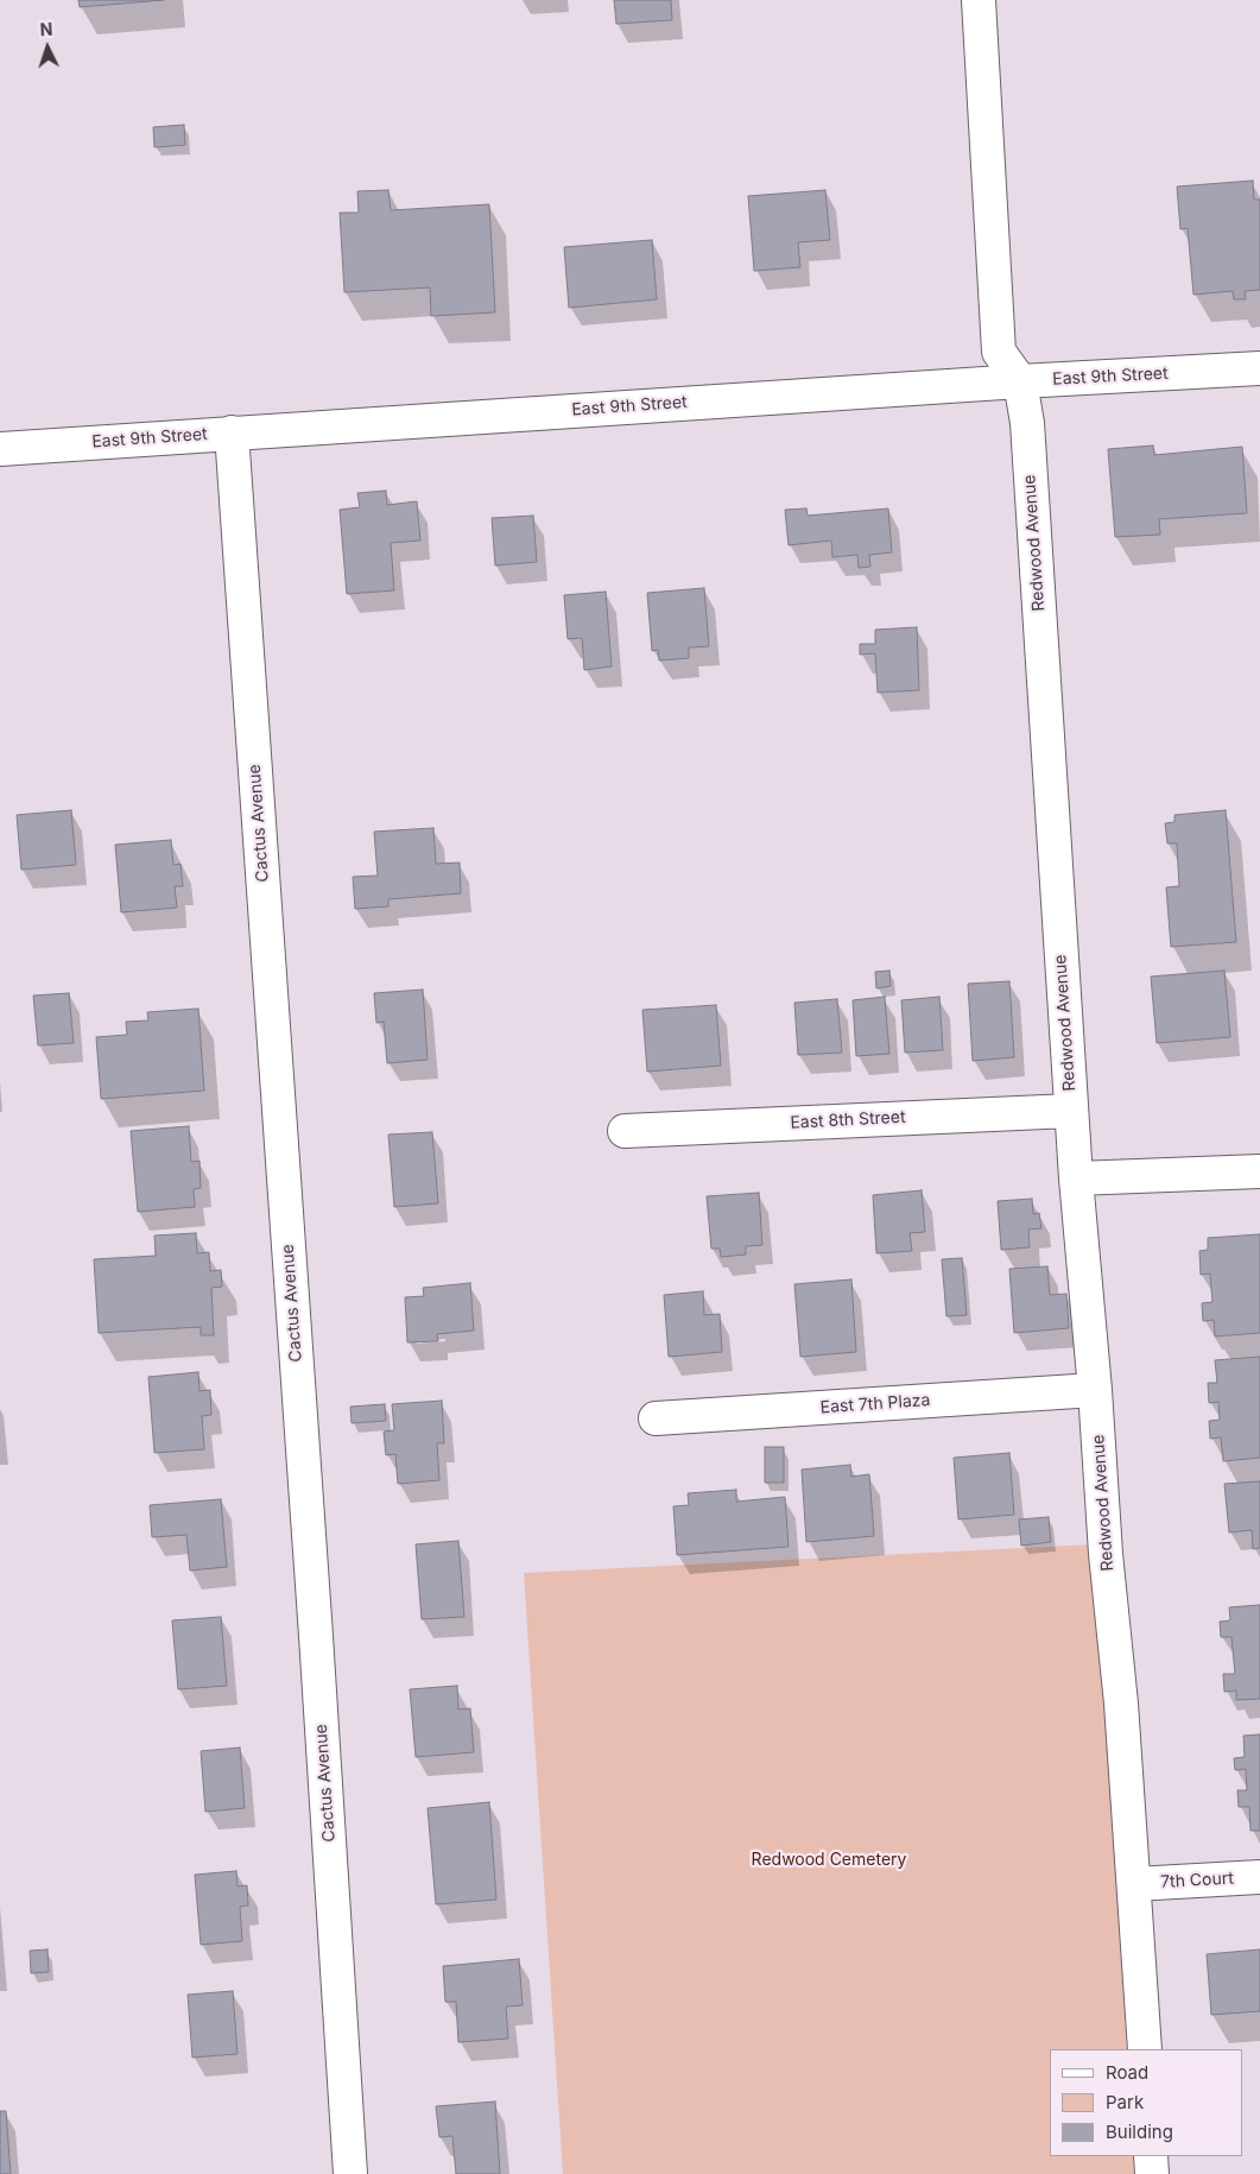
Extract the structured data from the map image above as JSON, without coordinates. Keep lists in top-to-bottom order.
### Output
{
  "streets": {
    "street": [
      "East 9th Street",
      "Redwood Avenue",
      "Cactus Avenue",
      "East 8th Street",
      "East 7th Plaza",
      "7th Court"
    ]
  },
  "crossings": [
    ["East 9th Street", "Redwood Avenue"],
    ["East 9th Street", "Cactus Avenue"],
    ["Redwood Avenue", "East 8th Street"],
    ["Redwood Avenue", "East 7th Plaza"],
    ["Redwood Avenue", "7th Court"]
  ],
  "parks": ["Redwood Cemetery"],
  "legend": ["Road", "Park", "Building"],
  "north": "top"
}
